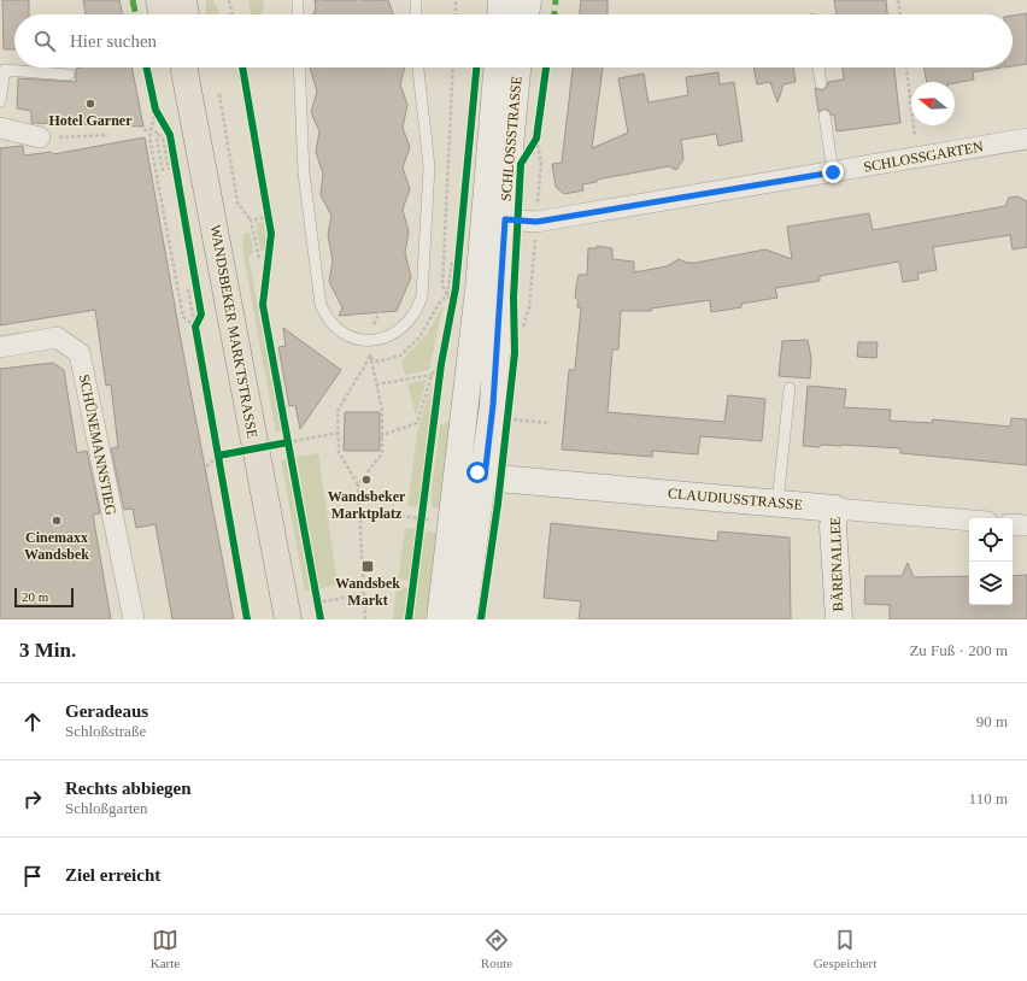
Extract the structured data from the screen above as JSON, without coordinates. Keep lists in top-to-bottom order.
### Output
{
  "streets": {
    "main road": [
      "SCHLOSSSTRASSE",
      "WANDSBEKER MARKTSTRASSE",
      "CLAUDIUSSTRASSE",
      "BÄRENALLEE"
    ],
    "street": ["SCHLOSSGARTEN", "SCHÜNEMANNSTIEG"]
  },
  "crossings": [
    ["SCHLOSSSTRASSE", "SCHLOSSGARTEN"],
    ["SCHLOSSSTRASSE", "CLAUDIUSSTRASSE"],
    ["CLAUDIUSSTRASSE", "BÄRENALLEE"]
  ],
  "places": {
    "other": ["Hotel Garner", "Wandsbeker Marktplatz", "Cinemaxx Wandsbek"],
    "transit": ["Wandsbek Markt"]
  },
  "scale_bar": "20 m",
  "north": "left",
  "page": {
    "search": "Hier suchen",
    "scale": "20 m",
    "heading": ["3 Min.", "Zu Fuß · 200 m"],
    "list": [
      ["Geradeaus", "Schloßstraße", "90 m"],
      ["Rechts abbiegen", "Schloßgarten", "110 m"],
      "Ziel erreicht"
    ],
    "nav": ["Karte", "Route", "Gespeichert"]
  }
}
